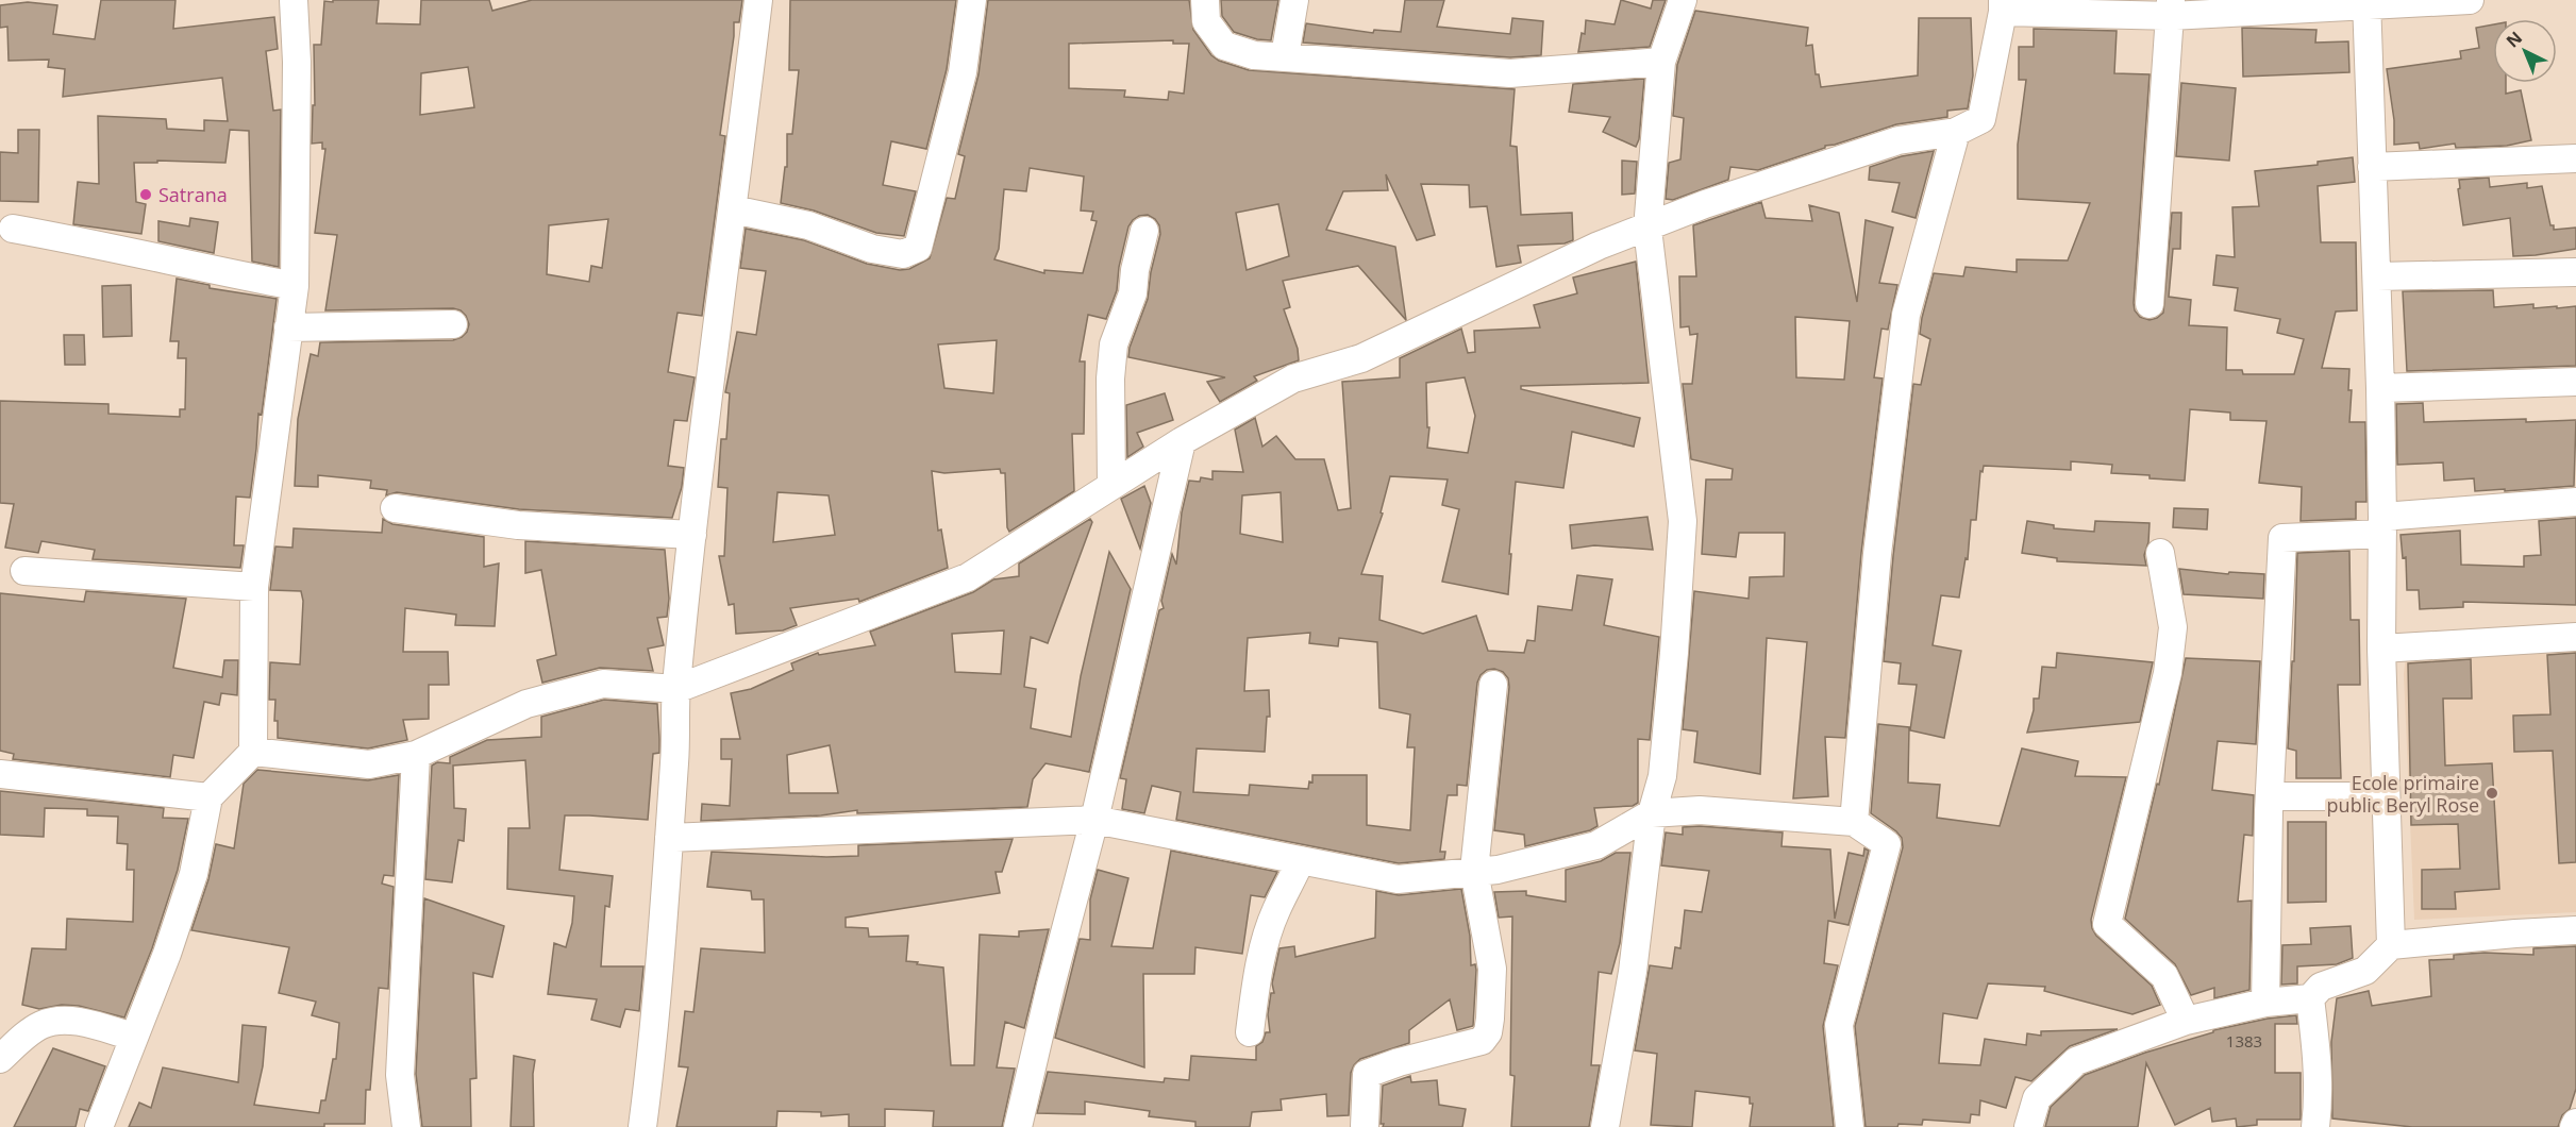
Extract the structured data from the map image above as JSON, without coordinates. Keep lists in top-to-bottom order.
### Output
{
  "places": ["Satrana", "Ecole primaire public Beryl Rose"],
  "house_numbers": ["1383"],
  "north": "top left"
}
